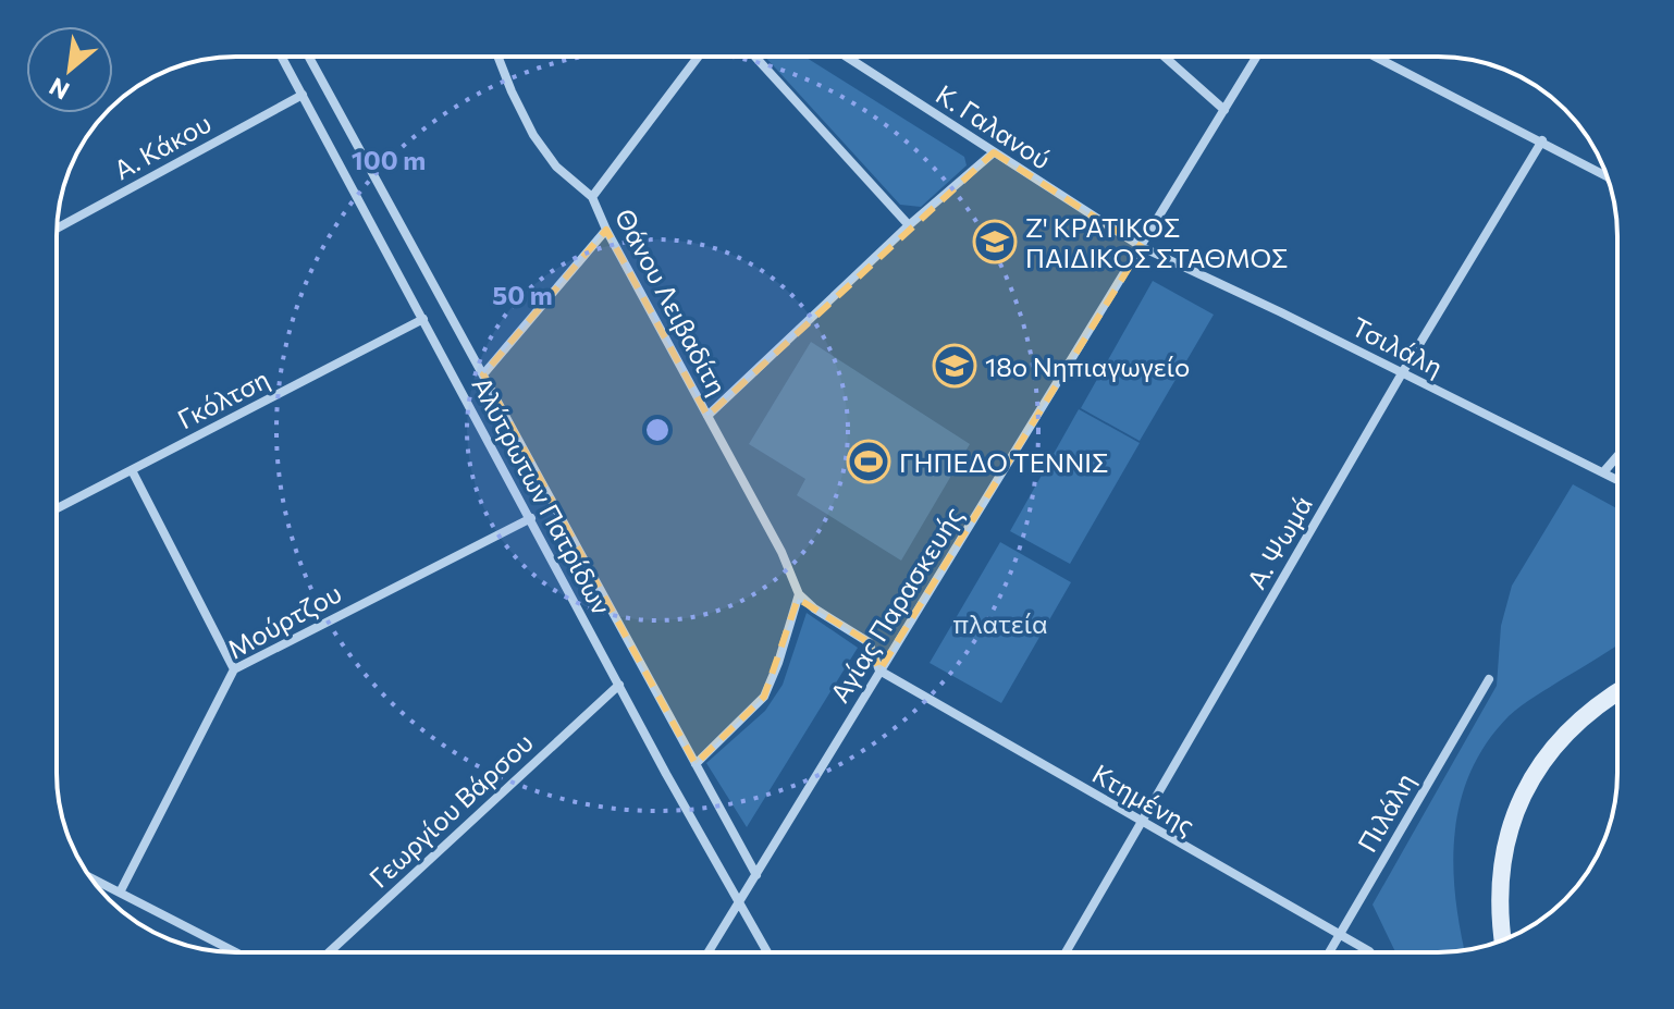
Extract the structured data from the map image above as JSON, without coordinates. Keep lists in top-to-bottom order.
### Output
{
  "streets": {
    "street": [
      "Κ. Γαλανού",
      "Α. Κάκου",
      "Θάνου Λειβαδίτη",
      "Τσιλάλη",
      "Γκόλτση",
      "Αλύτρωτων Πατρίδων",
      "Α. Ψωμά",
      "Αγίας Παρασκευής",
      "Μούρτζου",
      "Κτημένης",
      "Γεωργίου Βάρσου",
      "Πιλάλη"
    ]
  },
  "crossings": [
    ["Κ. Γαλανού", "Τσιλάλη"],
    ["Κ. Γαλανού", "Αγίας Παρασκευής"],
    ["Α. Κάκου", "Αλύτρωτων Πατρίδων"],
    ["Τσιλάλη", "Α. Ψωμά"],
    ["Τσιλάλη", "Αγίας Παρασκευής"],
    ["Γκόλτση", "Αλύτρωτων Πατρίδων"],
    ["Αλύτρωτων Πατρίδων", "Αγίας Παρασκευής"],
    ["Αλύτρωτων Πατρίδων", "Μούρτζου"],
    ["Αλύτρωτων Πατρίδων", "Γεωργίου Βάρσου"],
    ["Α. Ψωμά", "Κτημένης"],
    ["Αγίας Παρασκευής", "Κτημένης"],
    ["Κτημένης", "Πιλάλη"]
  ],
  "parks": ["πλατεία"],
  "places": {
    "school or university": ["Ζ' ΚΡΑΤΙΚΟΣ ΠΑΙΔΙΚΟΣ ΣΤΑΘΜΟΣ", "18ο Νηπιαγωγείο"],
    "sports": ["ΓΗΠΕΔΟ ΤΕΝΝΙΣ"]
  },
  "north": "bottom left",
  "rings": ["100 m", "50 m"]
}
